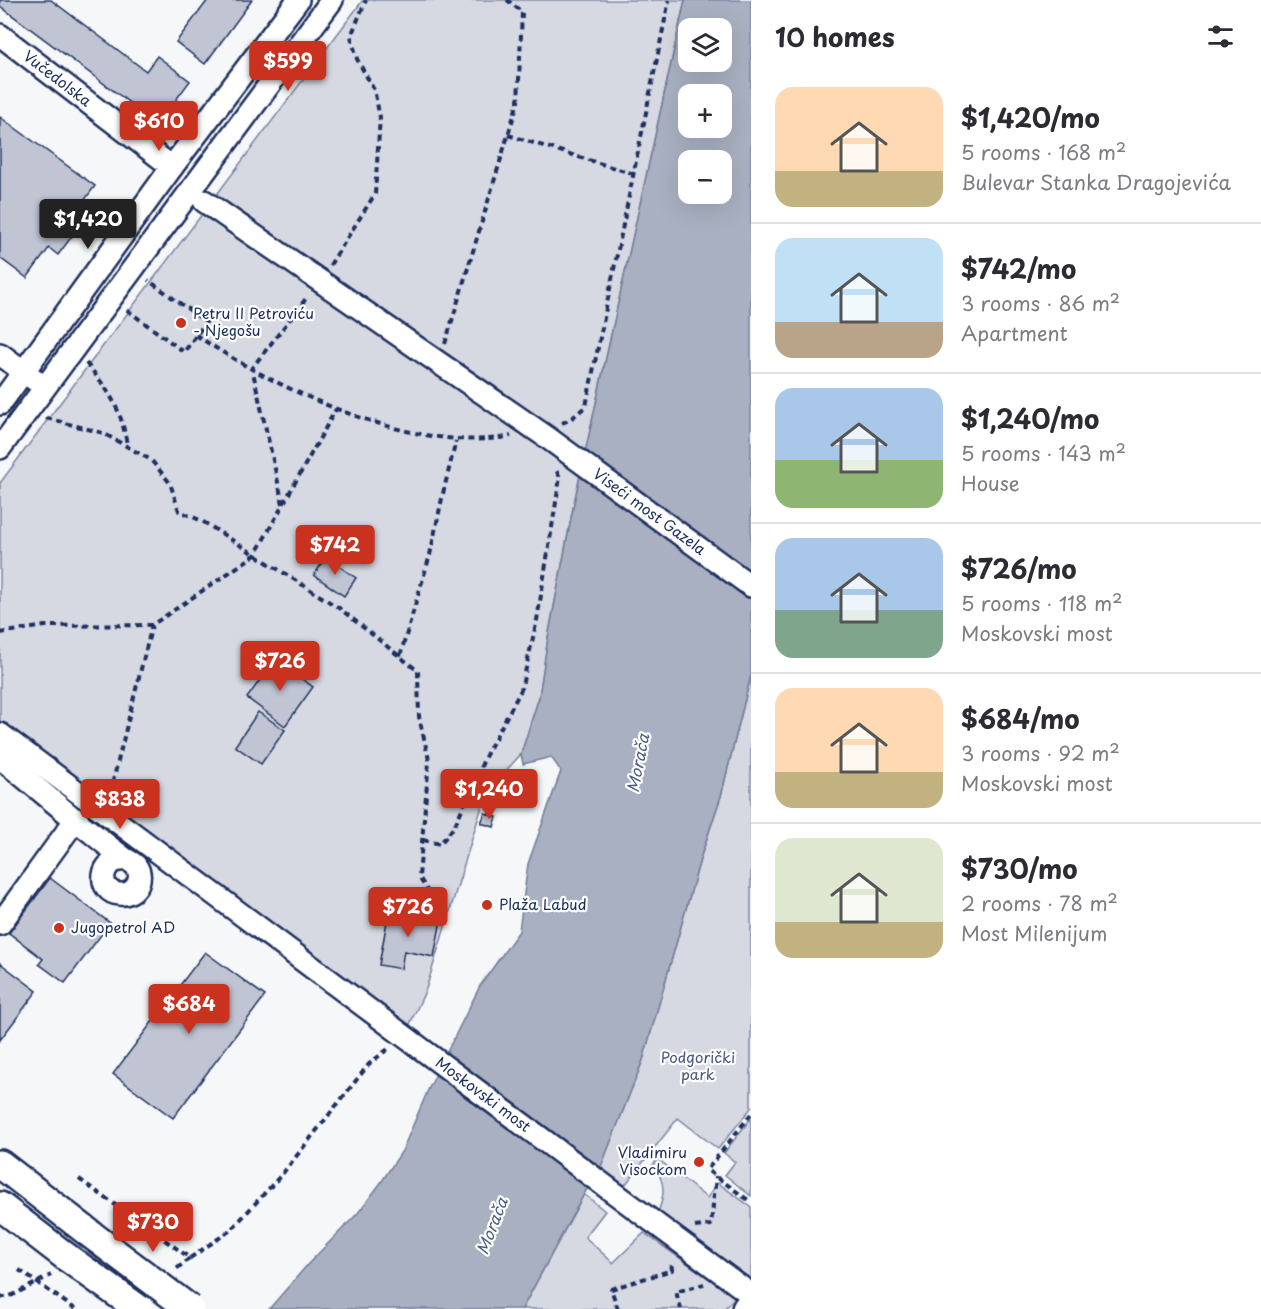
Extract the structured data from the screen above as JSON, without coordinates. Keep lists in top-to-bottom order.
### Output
{
  "streets": {
    "street": ["Vučedolska", "Viseći most Gazela", "Moskovski most"]
  },
  "water": ["Morača"],
  "parks": ["Podgorički park"],
  "places": [
    "Petru II Petroviću - Njegošu",
    "Plaža Labud",
    "Jugopetrol AD",
    "Vladimiru Visockom"
  ],
  "page": {
    "heading": "10 homes",
    "map_buttons": ["+", "−"],
    "price": [
      "$599",
      "$610",
      "$1,420",
      "$742",
      "$726",
      "$1,240",
      "$838",
      "$726",
      "$684",
      "$730"
    ],
    "list": [
      {
        "name": "$1,420/mo",
        "note": "5 rooms · 168 m² · Bulevar Stanka Dragojevića"
      },
      {
        "name": "$742/mo",
        "note": "3 rooms · 86 m² · Apartment"
      },
      {
        "name": "$1,240/mo",
        "note": "5 rooms · 143 m² · House"
      },
      {
        "name": "$726/mo",
        "note": "5 rooms · 118 m² · Moskovski most"
      },
      {
        "name": "$684/mo",
        "note": "3 rooms · 92 m² · Moskovski most"
      },
      {
        "name": "$730/mo",
        "note": "2 rooms · 78 m² · Most Milenijum"
      }
    ]
  }
}
